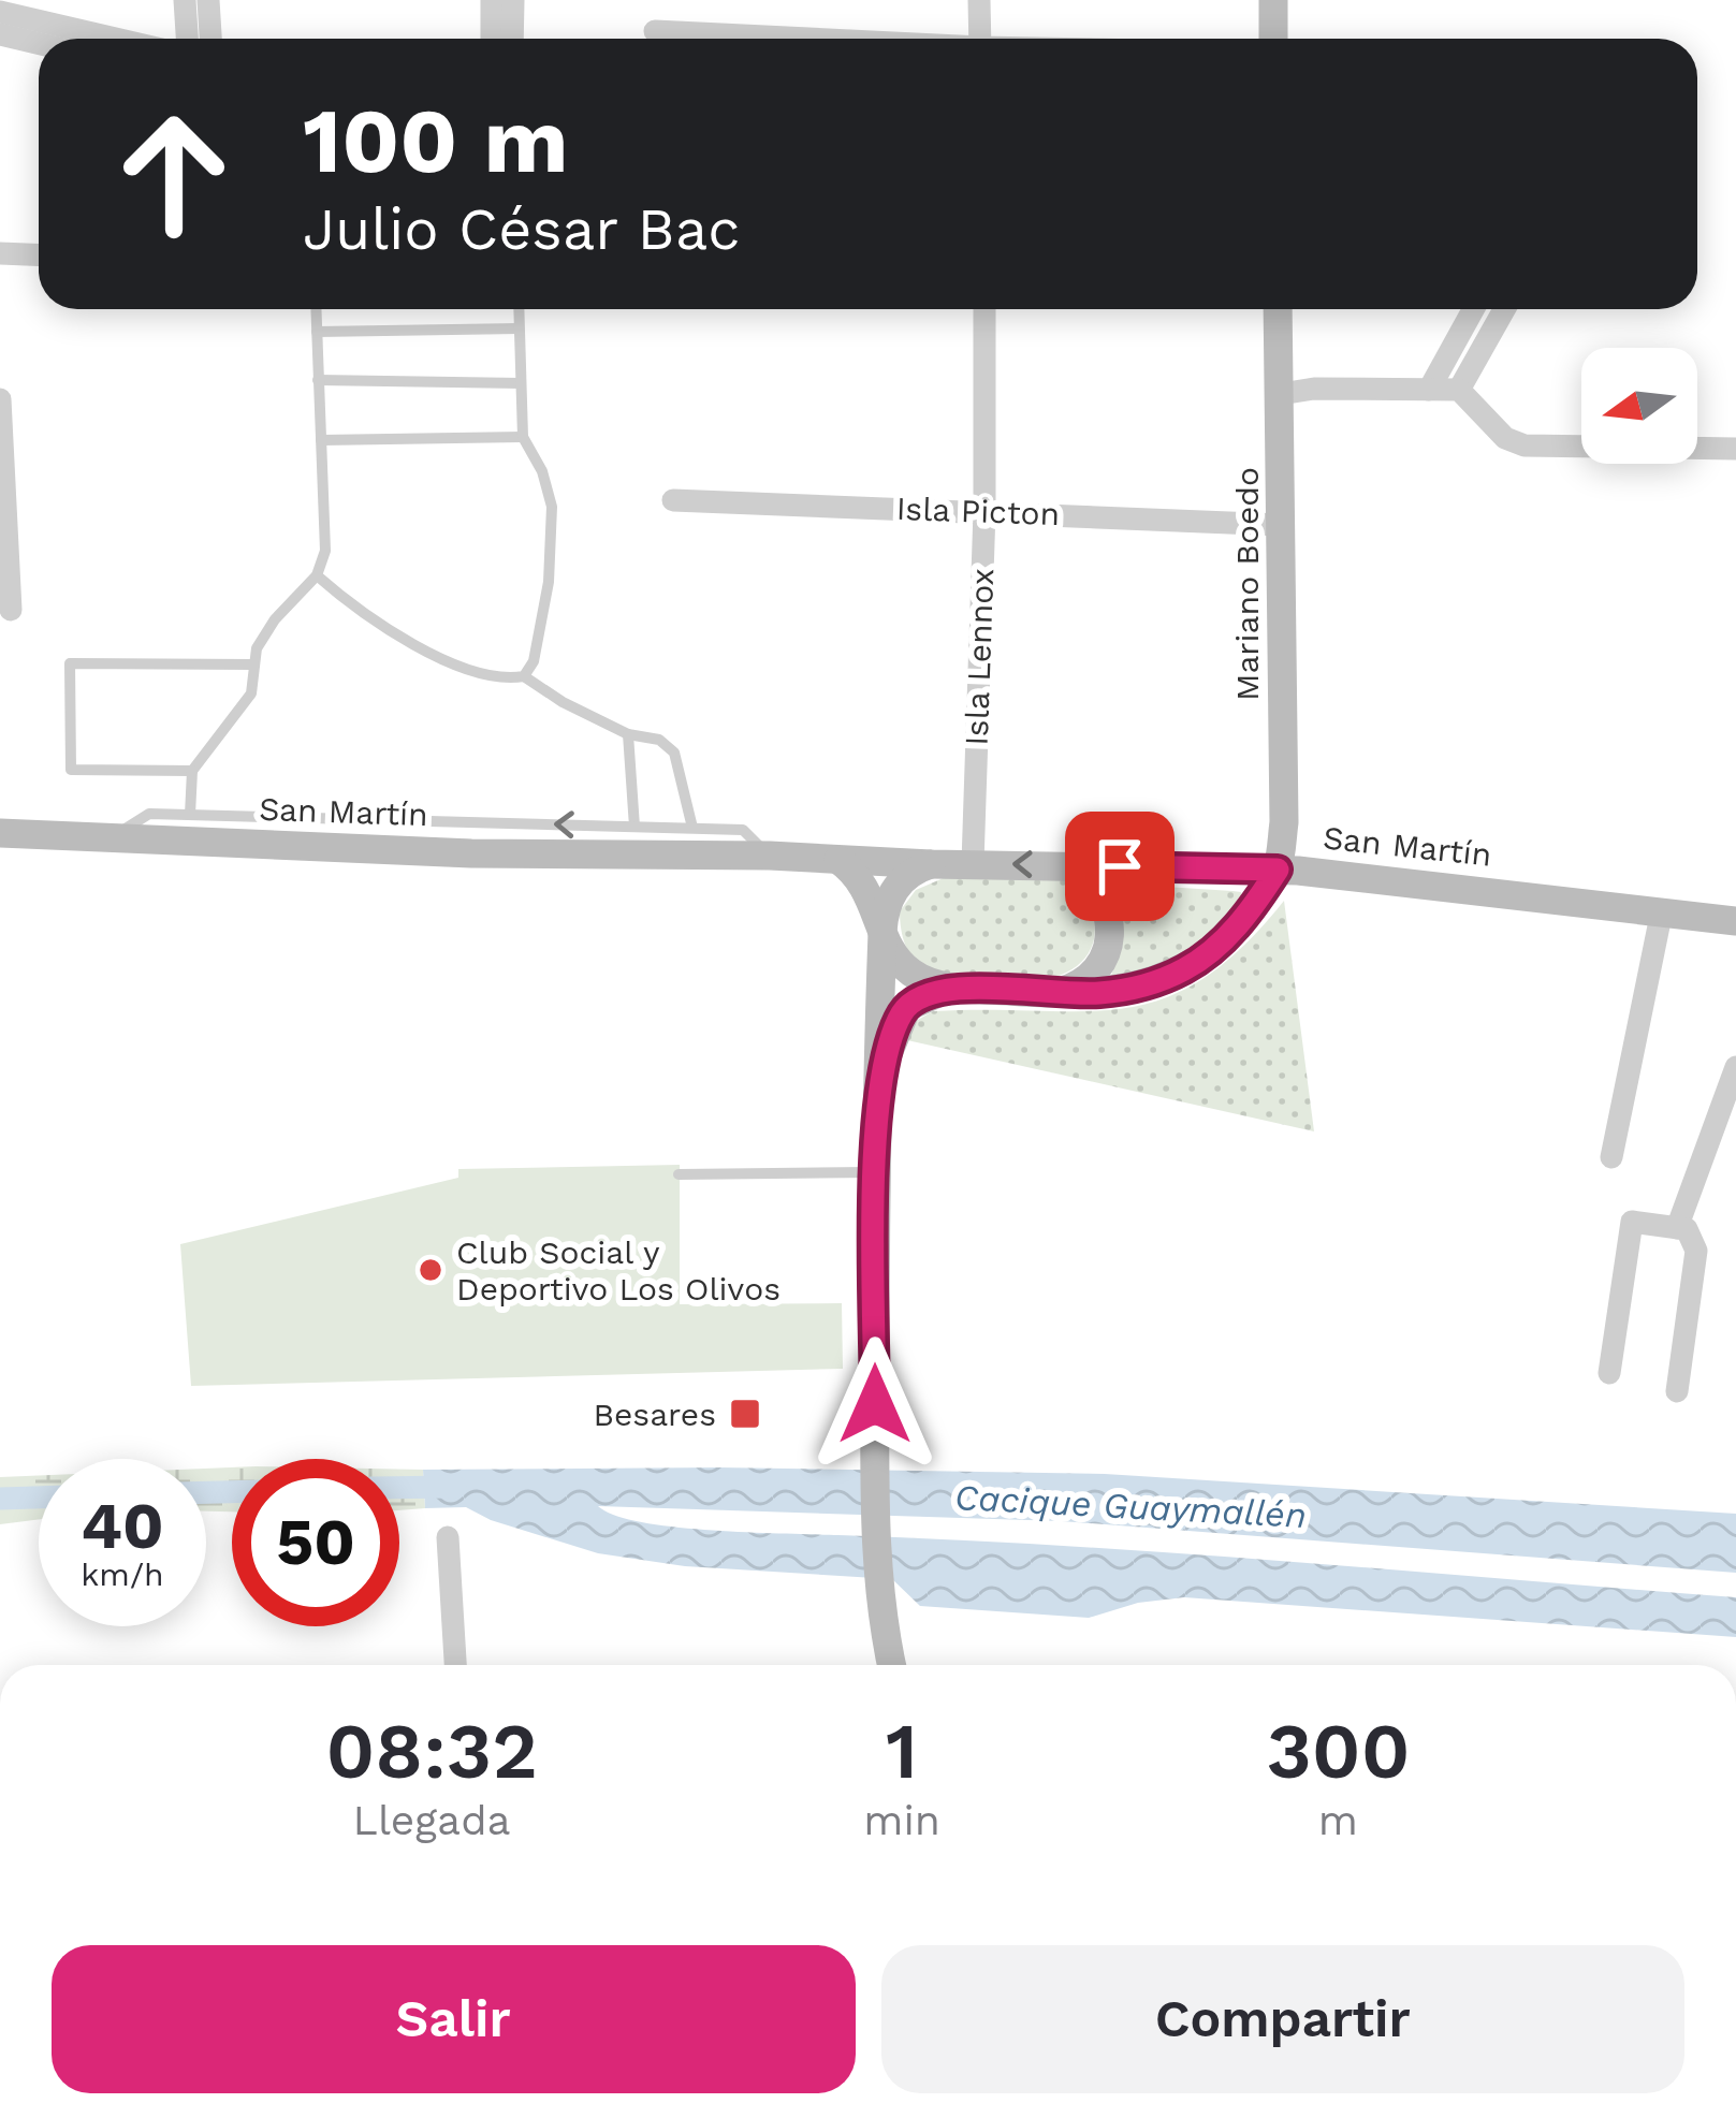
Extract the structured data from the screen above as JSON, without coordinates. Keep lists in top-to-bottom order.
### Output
{
  "streets": {
    "main road": ["Mariano Boedo", "San Martín"],
    "street": ["Isla Picton", "Isla Lennox"]
  },
  "crossings": [
    ["Isla Picton", "Mariano Boedo"],
    ["Isla Picton", "Isla Lennox"],
    ["Mariano Boedo", "San Martín"],
    ["Isla Lennox", "San Martín"]
  ],
  "water": ["Cacique Guaymallén"],
  "places": {
    "other": ["Club Social y Deportivo Los Olivos"],
    "transit": ["Besares"]
  },
  "north": "left",
  "page": {
    "turn": ["100 m", "Julio César Bac"],
    "speed": "40 km/h",
    "limit": "50",
    "eta": [
      "08:32",
      "Llegada",
      "1",
      "min",
      "300",
      "m"
    ],
    "buttons": ["Salir", "Compartir"]
  }
}
